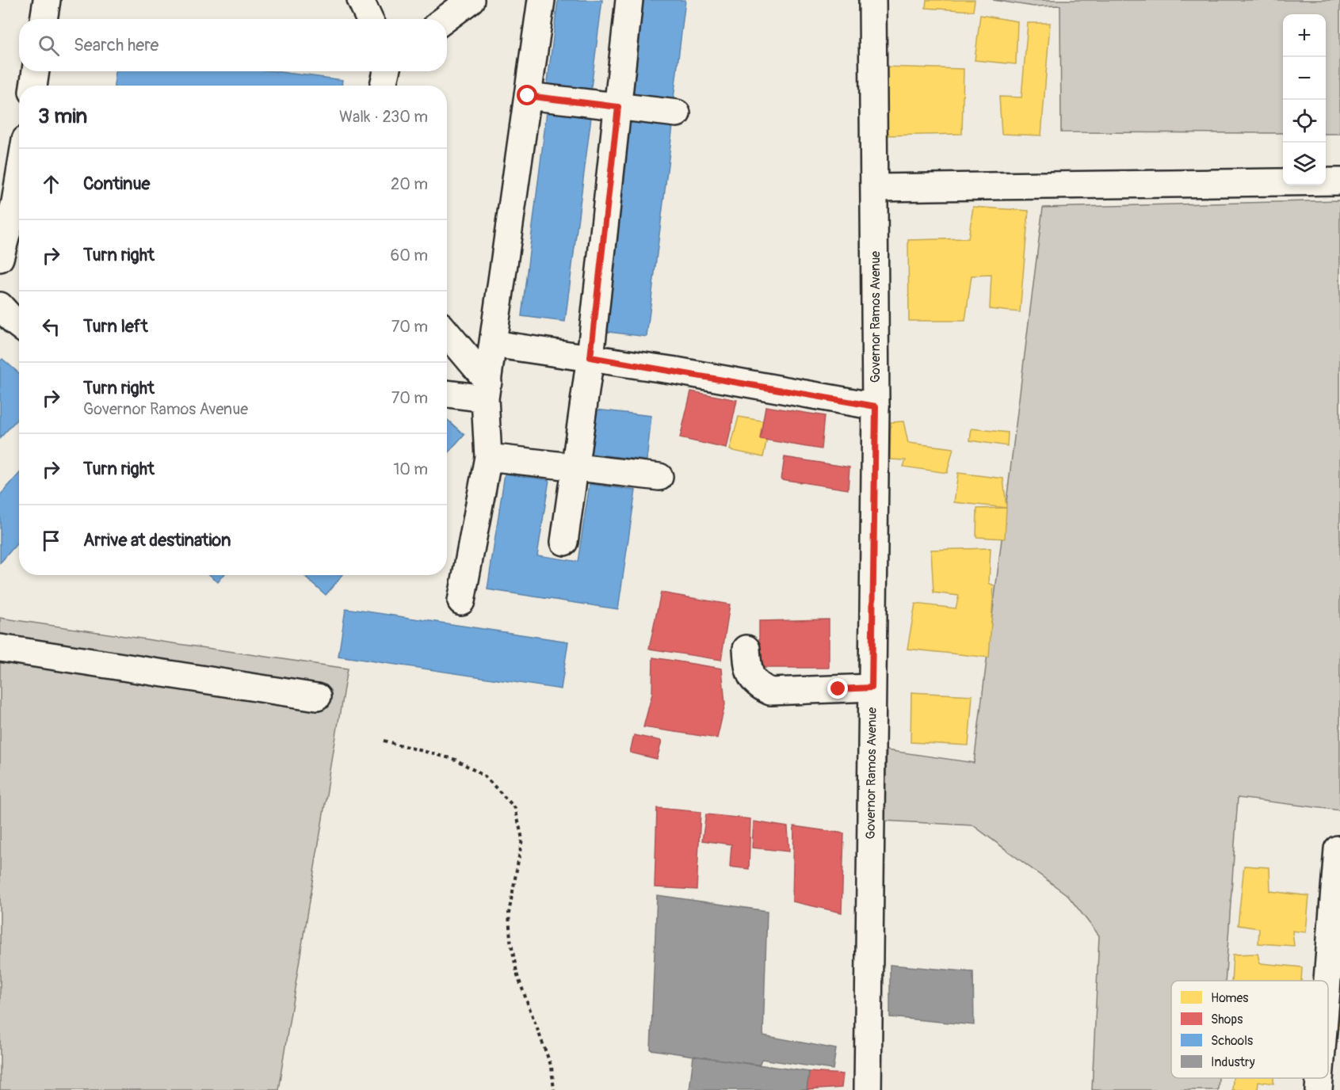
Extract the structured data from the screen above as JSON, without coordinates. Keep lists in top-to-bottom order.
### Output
{
  "streets": {
    "main road": ["Governor Ramos Avenue"]
  },
  "legend": [
    "Homes",
    "Shops",
    "Schools",
    "Industry"
  ],
  "page": {
    "map_buttons": ["+", "−"],
    "search": "Search here",
    "heading": ["3 min", "Walk · 230 m"],
    "list": [
      ["Continue", "20 m"],
      ["Turn right", "60 m"],
      ["Turn left", "70 m"],
      ["Turn right", "Governor Ramos Avenue", "70 m"],
      ["Turn right", "10 m"],
      "Arrive at destination"
    ]
  }
}
